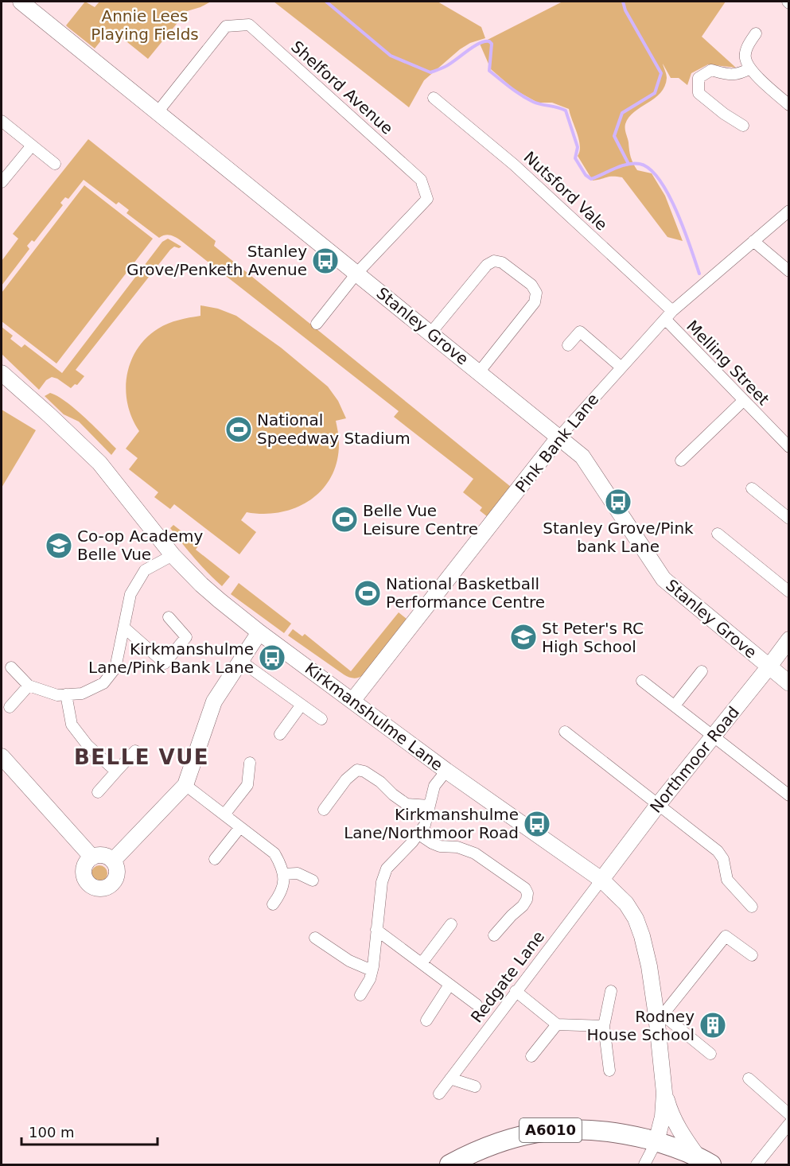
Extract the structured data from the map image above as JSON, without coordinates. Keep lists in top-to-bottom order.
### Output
{
  "streets": {
    "highway": ["Kirkmanshulme Lane", "A6010"],
    "street": [
      "Shelford Avenue",
      "Nutsford Vale",
      "Stanley Grove",
      "Melling Street",
      "Pink Bank Lane",
      "Northmoor Road",
      "Redgate Lane"
    ]
  },
  "crossings": [
    ["Shelford Avenue", "Stanley Grove"],
    ["Nutsford Vale", "Melling Street"],
    ["Nutsford Vale", "Pink Bank Lane"],
    ["Stanley Grove", "Pink Bank Lane"],
    ["Stanley Grove", "Northmoor Road"],
    ["Melling Street", "Pink Bank Lane"],
    ["Pink Bank Lane", "Kirkmanshulme Lane"],
    ["Kirkmanshulme Lane", "Northmoor Road"],
    ["Kirkmanshulme Lane", "Redgate Lane"],
    ["Kirkmanshulme Lane", "A6010"],
    ["Northmoor Road", "Redgate Lane"]
  ],
  "districts": ["BELLE VUE"],
  "parks": ["Annie Lees Playing Fields"],
  "places": {
    "bus stop": [
      "Stanley Grove/Penketh Avenue",
      "Stanley Grove/Pink bank Lane",
      "Kirkmanshulme Lane/Pink Bank Lane",
      "Kirkmanshulme Lane/Northmoor Road"
    ],
    "sports": ["National Speedway Stadium", "Belle Vue Leisure Centre", "National Basketball Performance Centre"],
    "school or university": ["Co-op Academy Belle Vue", "St Peter's RC High School"],
    "building": ["Rodney House School"]
  },
  "scale_bar": "100 m"
}
